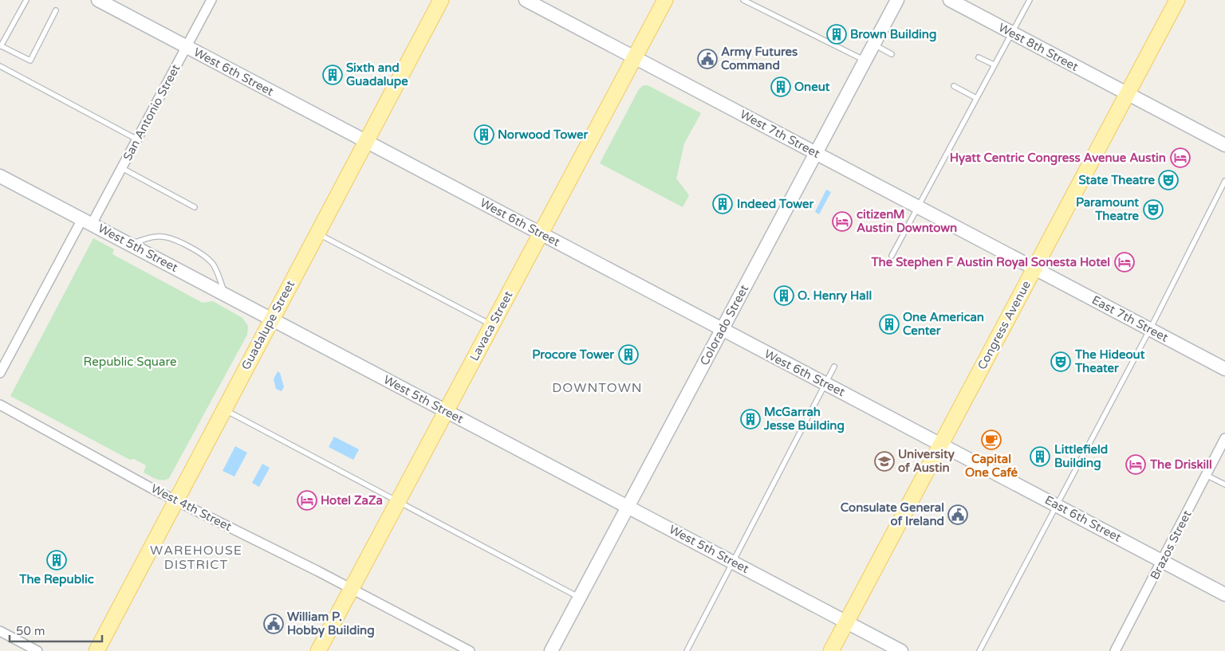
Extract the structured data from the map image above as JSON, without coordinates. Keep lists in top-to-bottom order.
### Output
{
  "streets": {
    "main road": [
      "West 8th Street",
      "West 6th Street",
      "West 7th Street",
      "West 5th Street",
      "East 7th Street",
      "Guadalupe Street",
      "Colorado Street",
      "Congress Avenue",
      "Lavaca Street",
      "East 6th Street"
    ],
    "street": ["San Antonio Street", "West 4th Street", "Brazos Street"]
  },
  "crossings": [
    ["West 8th Street", "Congress Avenue"],
    ["West 6th Street", "San Antonio Street"],
    ["West 6th Street", "Guadalupe Street"],
    ["West 6th Street", "Colorado Street"],
    ["West 6th Street", "Congress Avenue"],
    ["West 6th Street", "Lavaca Street"],
    ["West 6th Street", "East 6th Street"],
    ["San Antonio Street", "West 5th Street"],
    ["West 7th Street", "East 7th Street"],
    ["West 7th Street", "Colorado Street"],
    ["West 7th Street", "Congress Avenue"],
    ["West 7th Street", "Lavaca Street"],
    ["West 5th Street", "Guadalupe Street"],
    ["West 5th Street", "Colorado Street"],
    ["West 5th Street", "Congress Avenue"],
    ["West 5th Street", "Lavaca Street"],
    ["East 7th Street", "Congress Avenue"],
    ["Guadalupe Street", "West 4th Street"],
    ["Congress Avenue", "East 6th Street"],
    ["Lavaca Street", "West 4th Street"],
    ["East 6th Street", "Brazos Street"]
  ],
  "districts": ["DOWNTOWN", "WAREHOUSE DISTRICT"],
  "parks": ["Republic Square"],
  "places": {
    "building": [
      "Brown Building",
      "Sixth and Guadalupe",
      "Oneut",
      "Norwood Tower",
      "Indeed Tower",
      "O. Henry Hall",
      "One American Center",
      "Procore Tower",
      "McGarrah Jesse Building",
      "Littlefield Building",
      "The Republic"
    ],
    "public building": ["Army Futures Command", "Consulate General of Ireland", "William P. Hobby Building"],
    "hotel": [
      "Hyatt Centric Congress Avenue Austin",
      "citizenM Austin Downtown",
      "The Stephen F Austin Royal Sonesta Hotel",
      "The Driskill",
      "Hotel ZaZa"
    ],
    "theatre": ["State Theatre", "Paramount Theatre", "The Hideout Theater"],
    "cafe": ["Capital One Café"],
    "school or university": ["University of Austin"]
  },
  "scale_bar": "50 m"
}
